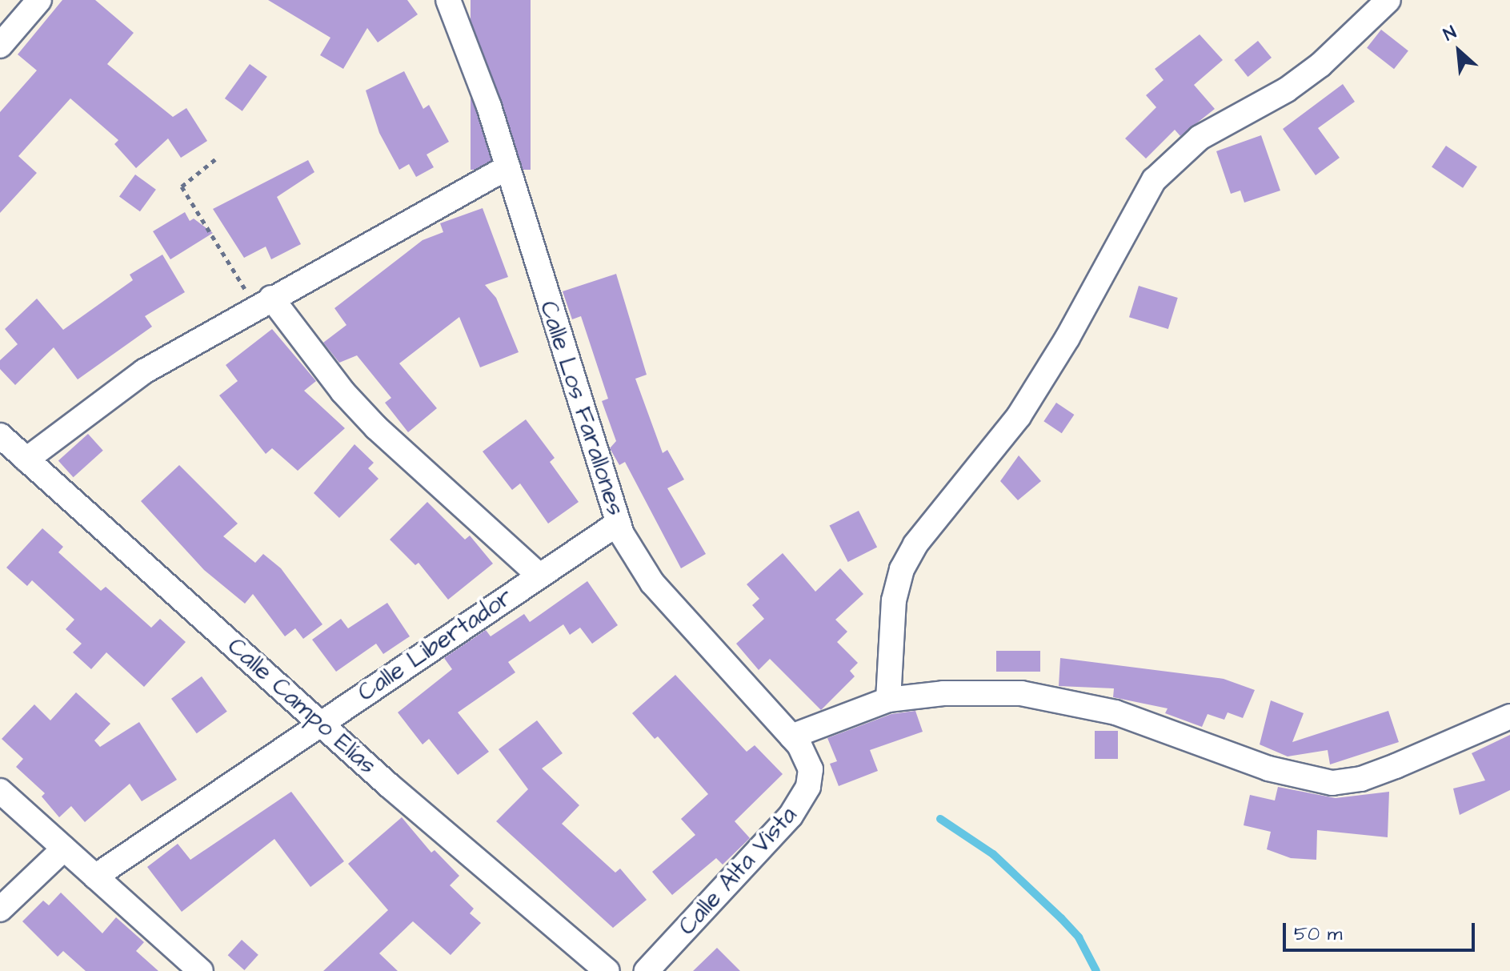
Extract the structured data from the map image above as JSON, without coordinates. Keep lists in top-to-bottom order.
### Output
{
  "streets": {
    "street": [
      "Calle Los Farallones",
      "Calle Libertador",
      "Calle Campo Elías",
      "Calle Alta Vista"
    ]
  },
  "crossings": [
    ["Calle Los Farallones", "Calle Libertador"],
    ["Calle Los Farallones", "Calle Alta Vista"],
    ["Calle Libertador", "Calle Campo Elías"]
  ],
  "scale_bar": "50 m",
  "north": "top left"
}
